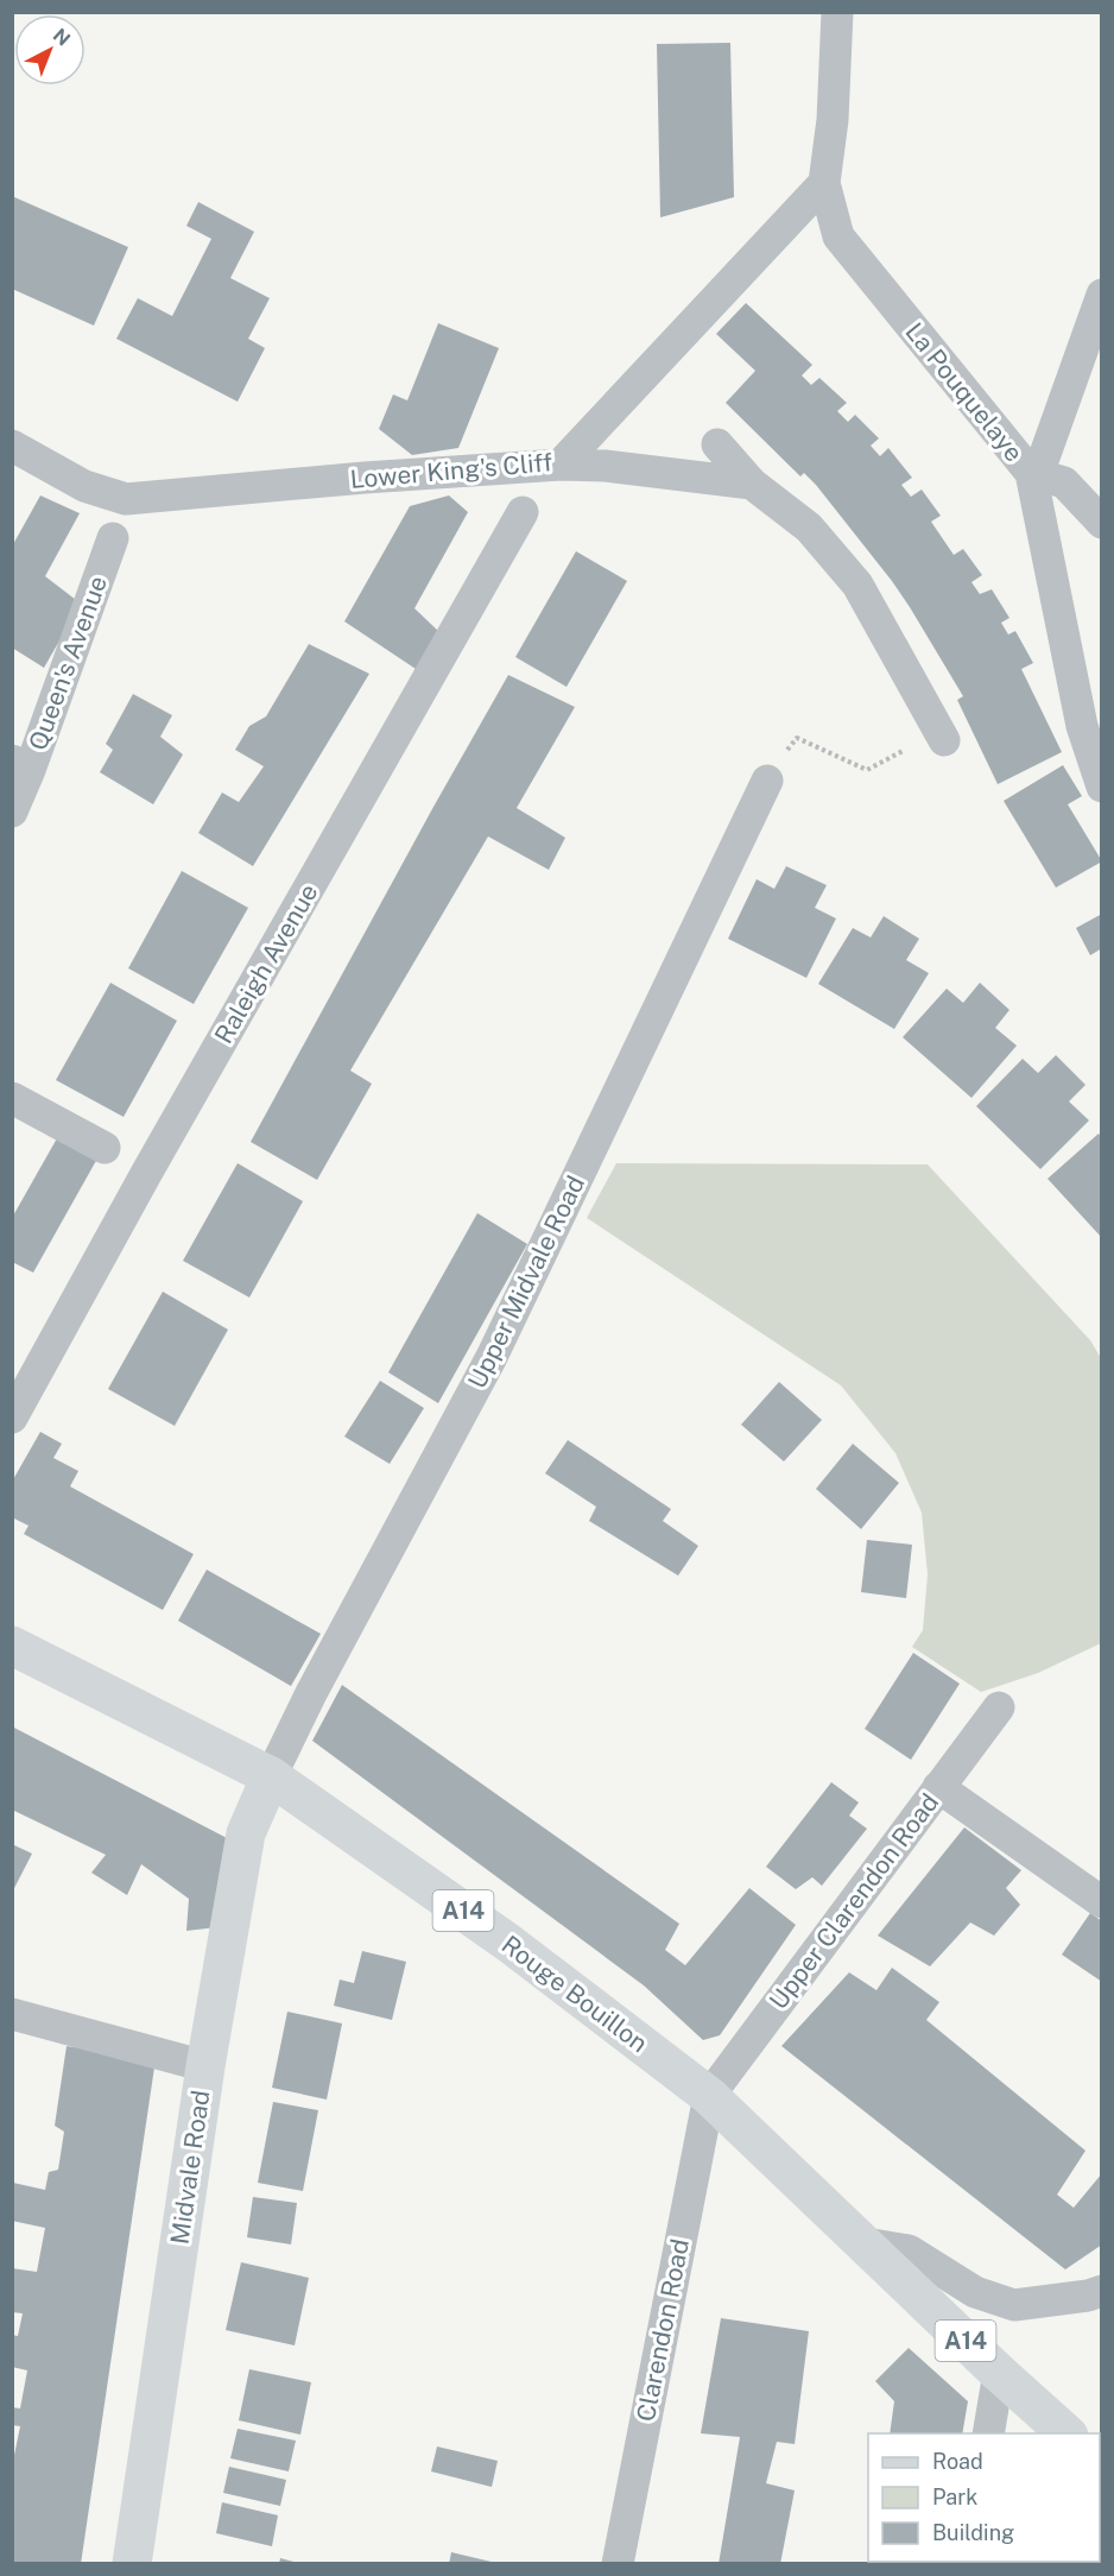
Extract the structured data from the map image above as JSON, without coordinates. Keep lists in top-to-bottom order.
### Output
{
  "streets": {
    "main road": ["A14", "Rouge Bouillon", "Midvale Road"],
    "street": [
      "La Pouquelaye",
      "Lower King's Cliff",
      "Queen's Avenue",
      "Raleigh Avenue",
      "Upper Midvale Road",
      "Upper Clarendon Road",
      "Clarendon Road"
    ]
  },
  "crossings": [
    ["La Pouquelaye", "Lower King's Cliff"],
    ["Upper Midvale Road", "Rouge Bouillon"],
    ["Upper Midvale Road", "Midvale Road"],
    ["Upper Clarendon Road", "Rouge Bouillon"],
    ["Upper Clarendon Road", "Clarendon Road"],
    ["Rouge Bouillon", "Midvale Road"],
    ["Rouge Bouillon", "Clarendon Road"]
  ],
  "legend": ["Road", "Park", "Building"],
  "north": "top right"
}
